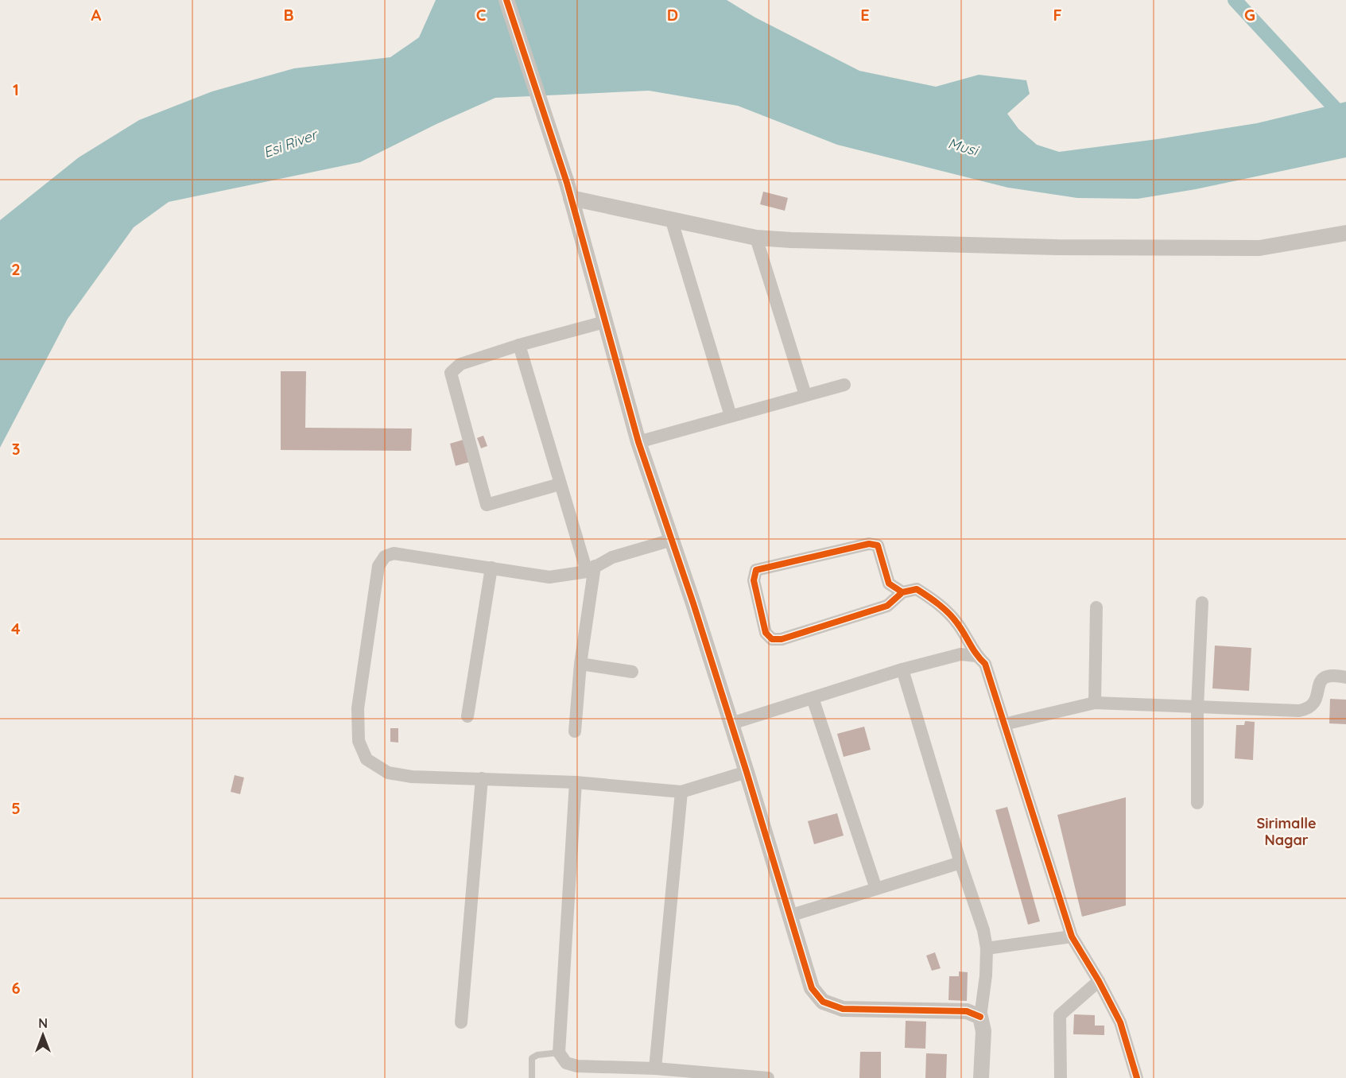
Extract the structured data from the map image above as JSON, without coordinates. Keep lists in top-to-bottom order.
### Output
{
  "districts": ["Sirimalle Nagar"],
  "water": ["Esi River", "Musi"],
  "north": "top",
  "grid": {
    "columns": [
      "A",
      "B",
      "C",
      "D",
      "E",
      "F",
      "G"
    ],
    "rows": [
      "1",
      "2",
      "3",
      "4",
      "5",
      "6"
    ]
  }
}
